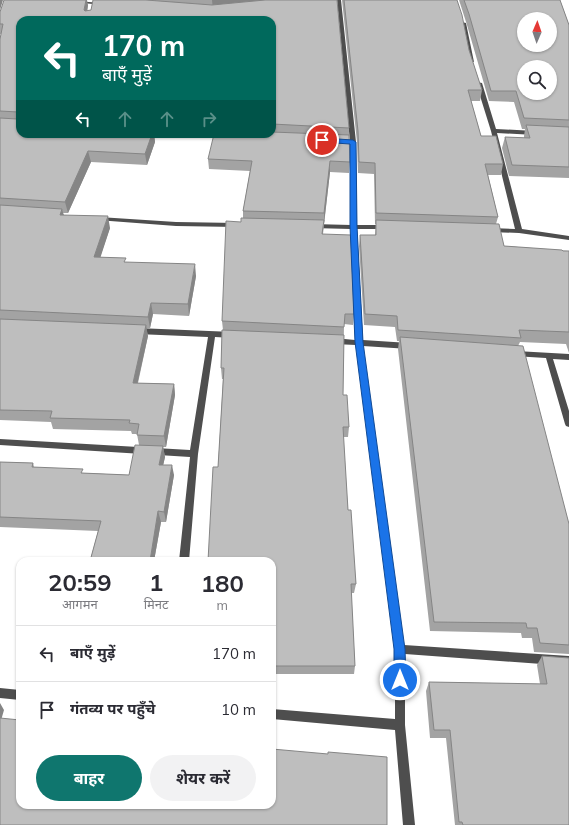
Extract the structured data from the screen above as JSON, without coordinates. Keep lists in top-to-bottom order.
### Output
{
  "north": "top",
  "page": {
    "turn": ["170 m", "बाएँ मुड़ें"],
    "eta": [
      "20:59",
      "आगमन",
      "1",
      "मिनट",
      "180",
      "m"
    ],
    "list": [
      {
        "name": "बाएँ मुड़ें",
        "value": "170 m"
      },
      {
        "name": "गंतव्य पर पहुँचे",
        "value": "10 m"
      }
    ],
    "buttons": ["बाहर", "शेयर करें"]
  }
}
